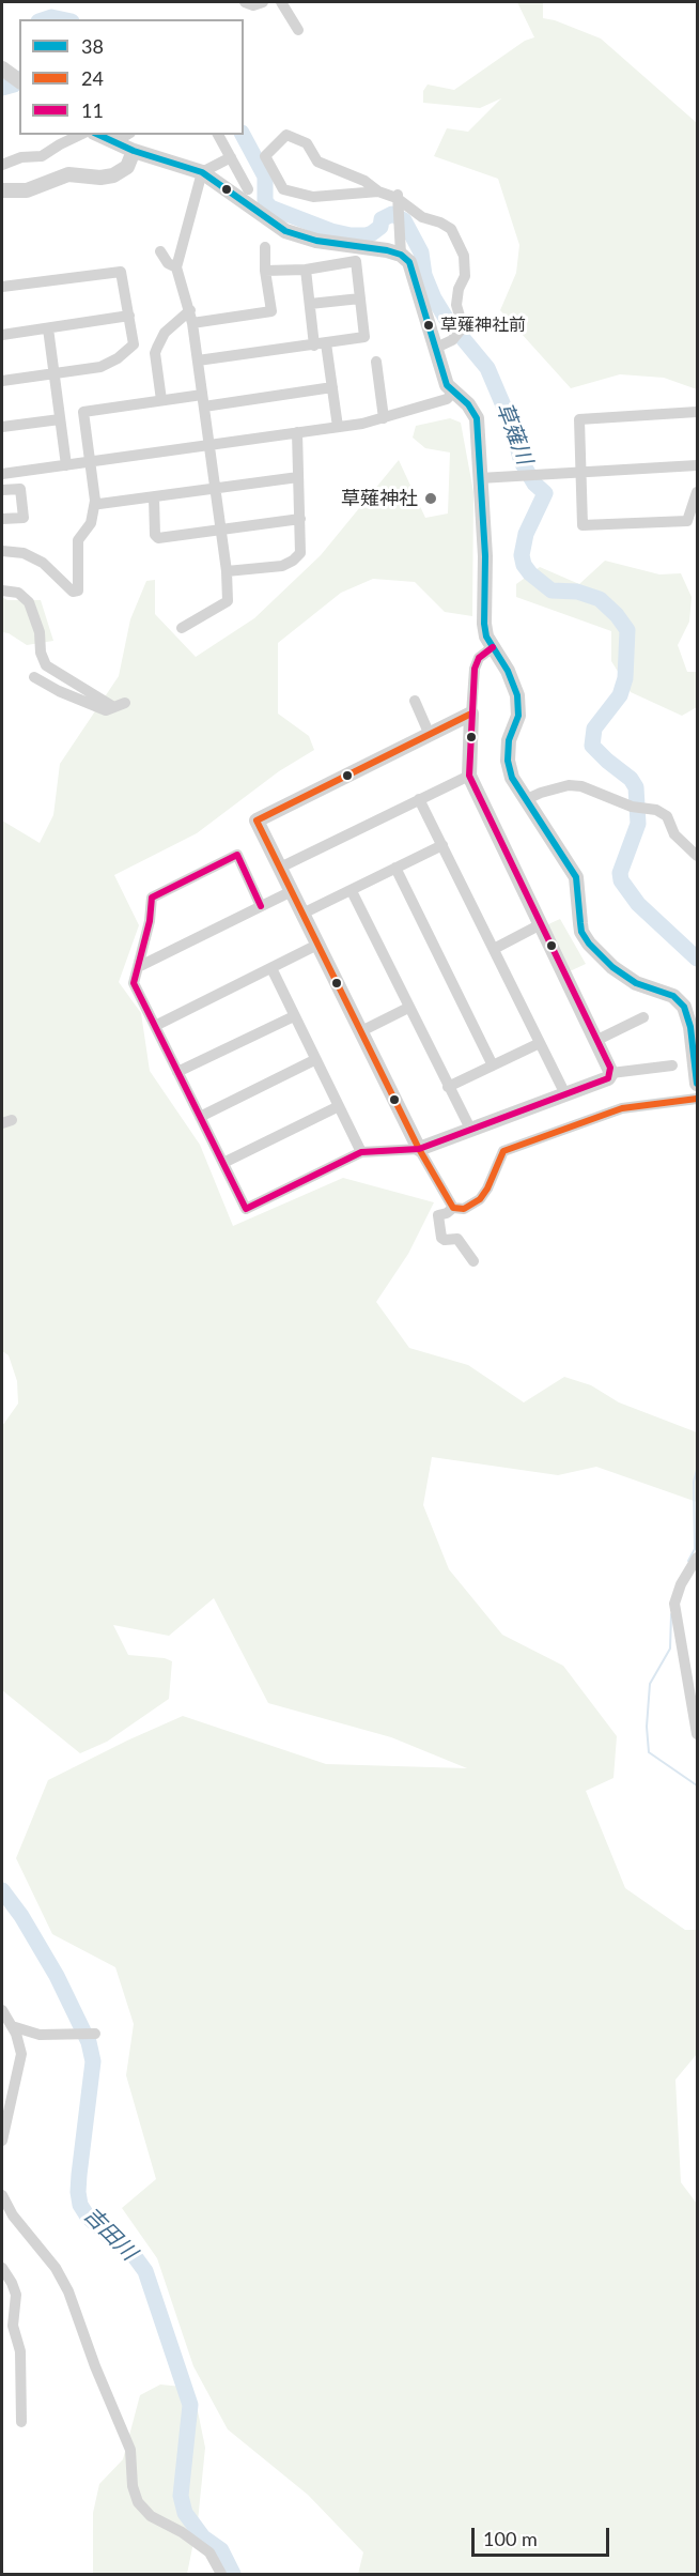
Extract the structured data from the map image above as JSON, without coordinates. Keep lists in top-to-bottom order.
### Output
{
  "water": ["草薙川", "吉田川"],
  "places": ["草薙神社前", "草薙神社"],
  "lines": ["transit line 38", "transit line 11", "transit line 24"],
  "legend": ["38", "24", "11"],
  "scale_bar": "100 m"
}
